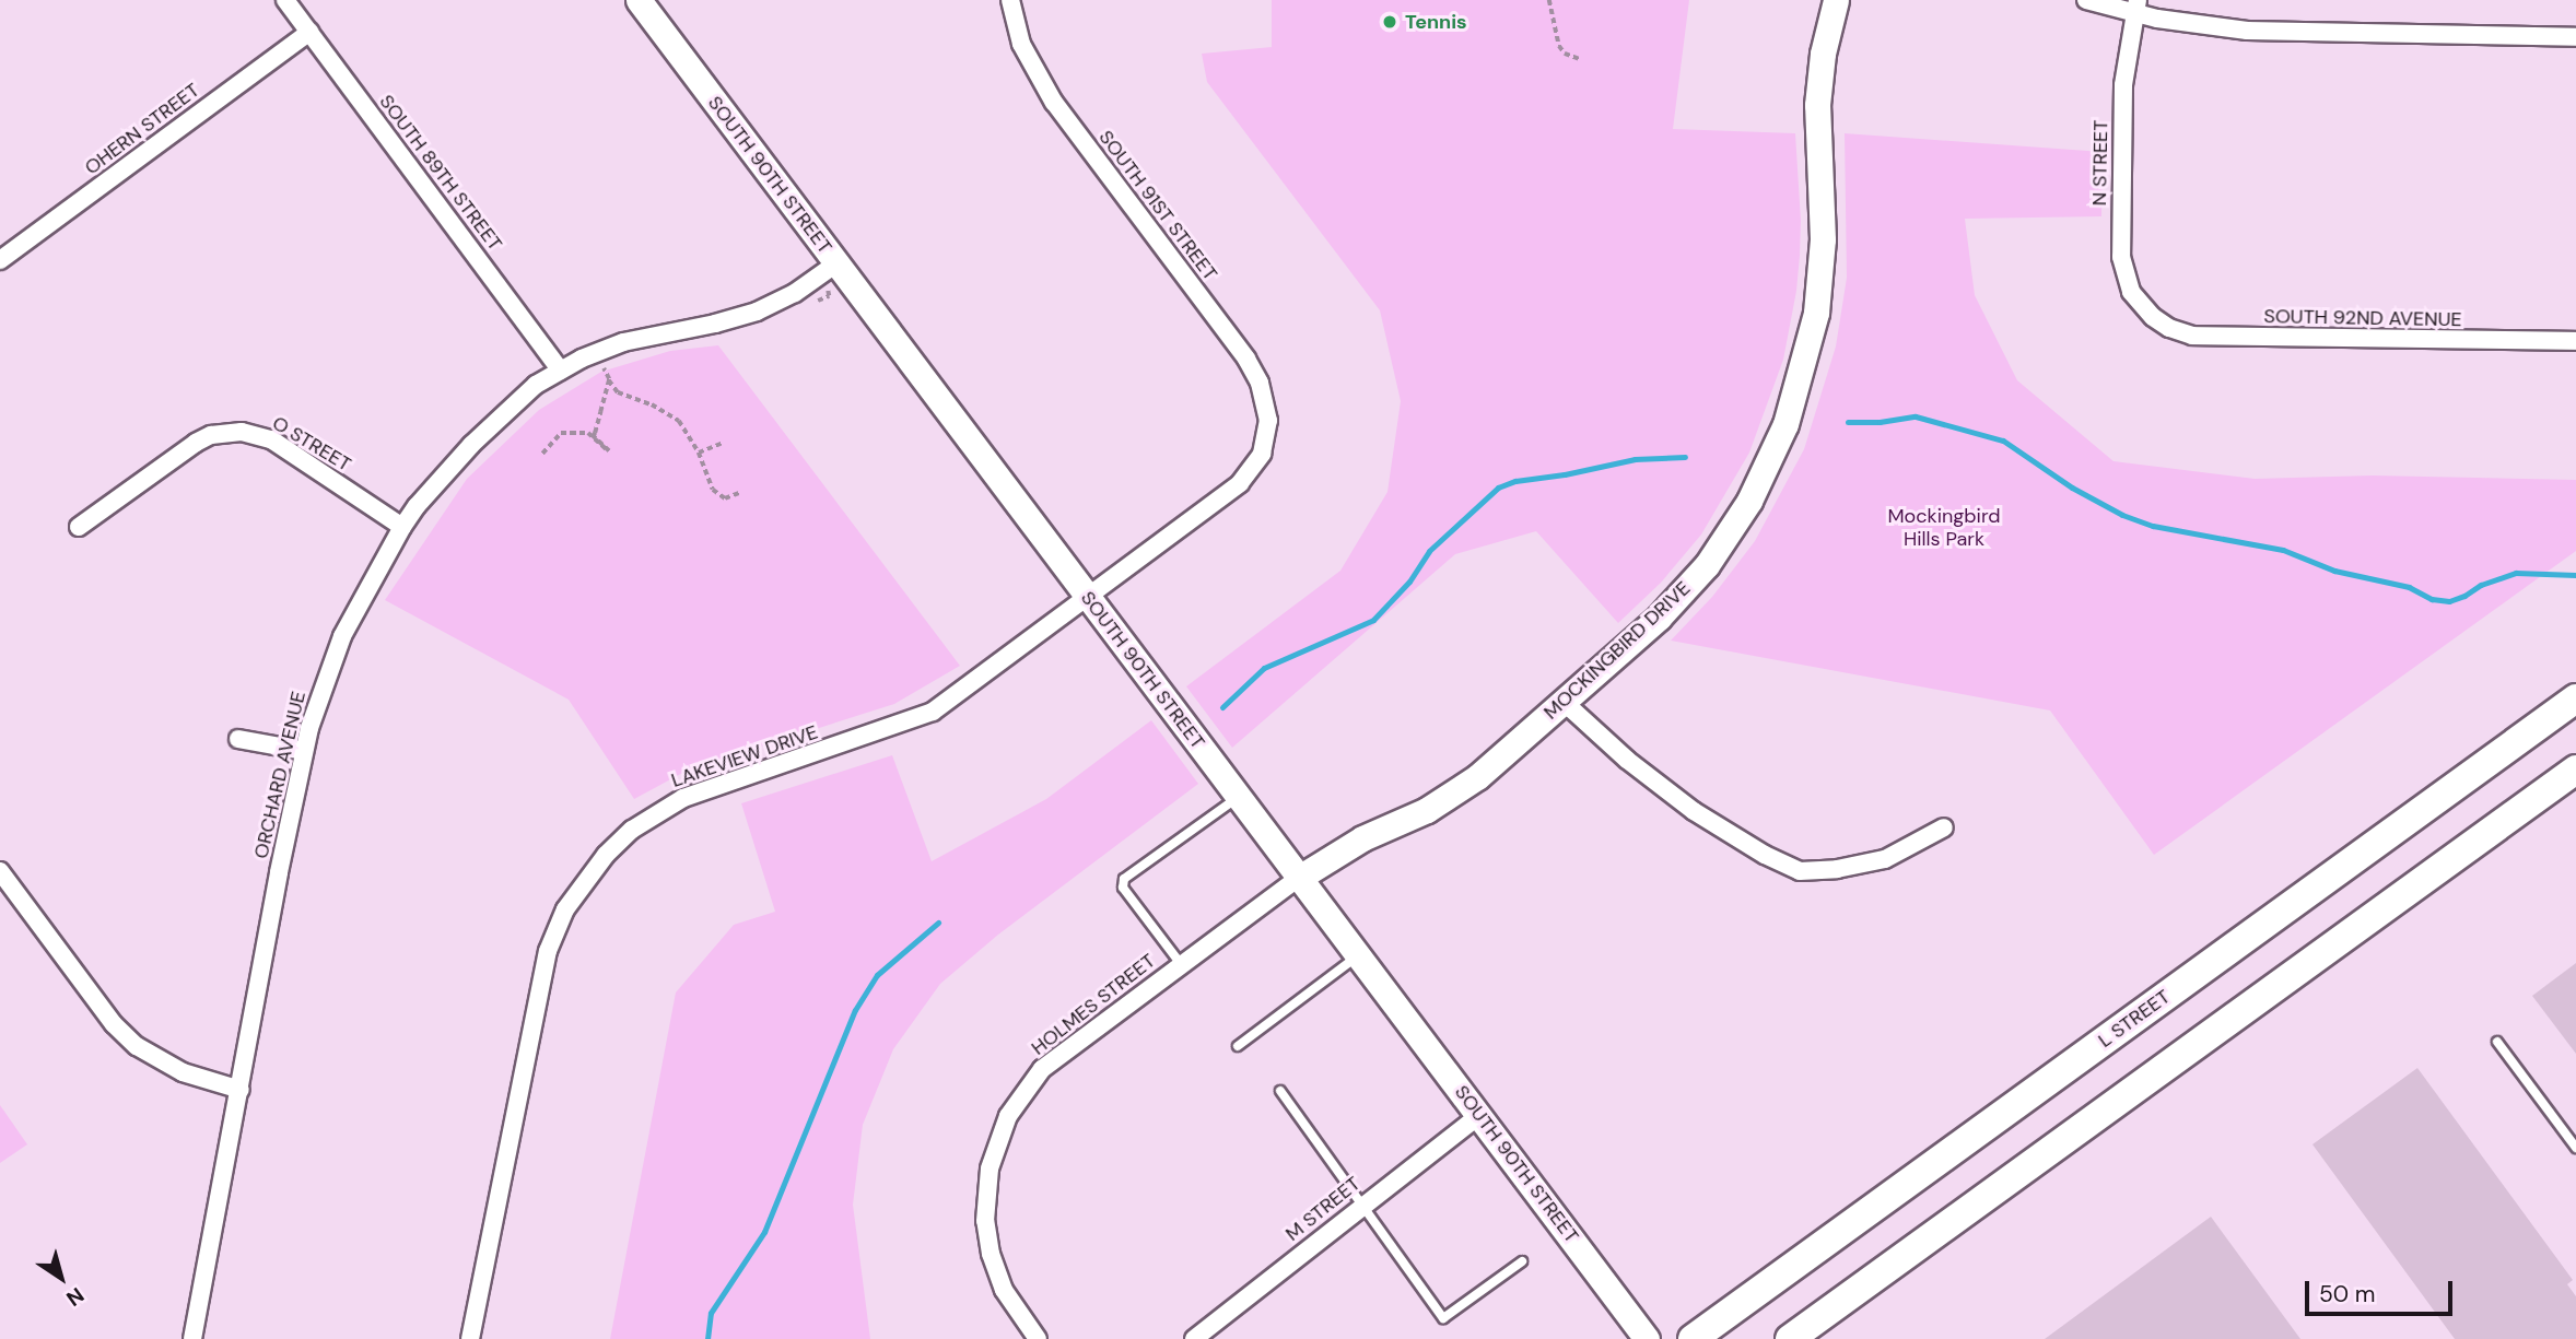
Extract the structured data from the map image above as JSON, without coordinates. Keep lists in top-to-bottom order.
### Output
{
  "streets": {
    "main road": ["L STREET"],
    "street": [
      "OHERN STREET",
      "N STREET",
      "SOUTH 89TH STREET",
      "SOUTH 90TH STREET",
      "SOUTH 91ST STREET",
      "SOUTH 92ND AVENUE",
      "O STREET",
      "MOCKINGBIRD DRIVE",
      "LAKEVIEW DRIVE",
      "ORCHARD AVENUE",
      "HOLMES STREET",
      "M STREET"
    ]
  },
  "crossings": [
    ["OHERN STREET", "SOUTH 89TH STREET"],
    ["N STREET", "SOUTH 92ND AVENUE"],
    ["SOUTH 89TH STREET", "ORCHARD AVENUE"],
    ["SOUTH 90TH STREET", "MOCKINGBIRD DRIVE"],
    ["SOUTH 90TH STREET", "LAKEVIEW DRIVE"],
    ["SOUTH 90TH STREET", "ORCHARD AVENUE"],
    ["SOUTH 90TH STREET", "HOLMES STREET"],
    ["SOUTH 90TH STREET", "M STREET"],
    ["SOUTH 91ST STREET", "LAKEVIEW DRIVE"],
    ["O STREET", "ORCHARD AVENUE"],
    ["MOCKINGBIRD DRIVE", "HOLMES STREET"]
  ],
  "parks": ["Mockingbird Hills Park"],
  "places": ["Tennis"],
  "scale_bar": "50 m",
  "north": "bottom right"
}
